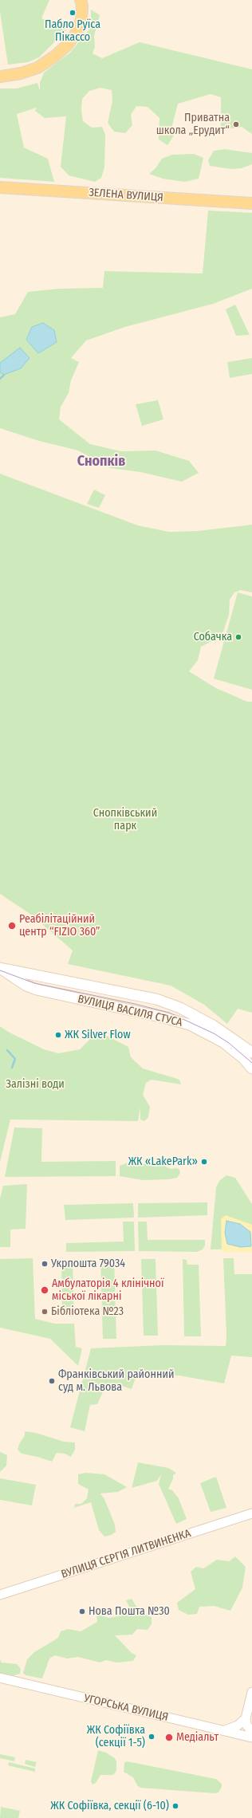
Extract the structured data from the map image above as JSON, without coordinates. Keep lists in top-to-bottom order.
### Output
{
  "streets": {
    "main road": ["ЗЕЛЕНА ВУЛИЦЯ", "ВУЛИЦЯ ВАСИЛЯ СТУСА"],
    "street": ["ВУЛИЦЯ СЕРГІЯ ЛИТВИНЕНКА", "УГОРСЬКА ВУЛИЦЯ"]
  },
  "districts": ["Снопків"],
  "parks": ["Снопківський парк", "Залізні води"],
  "places": [
    "Пабло Руїса Пікассо",
    "Приватна школа „Ерудит“",
    "Собачка",
    "Реабілітаційний центр “FIZIO 360”",
    "ЖК Silver Flow",
    "ЖК «LakePark»",
    "Укрпошта 79034",
    "Амбулаторія 4 клінічної міської лікарні",
    "Бібліотека №23",
    "Франківський районний суд м. Львова",
    "Нова Пошта №30",
    "ЖК Софіївка (секції 1-5)",
    "Медіальт",
    "ЖК Софіївка, секції (6-10)"
  ]
}
